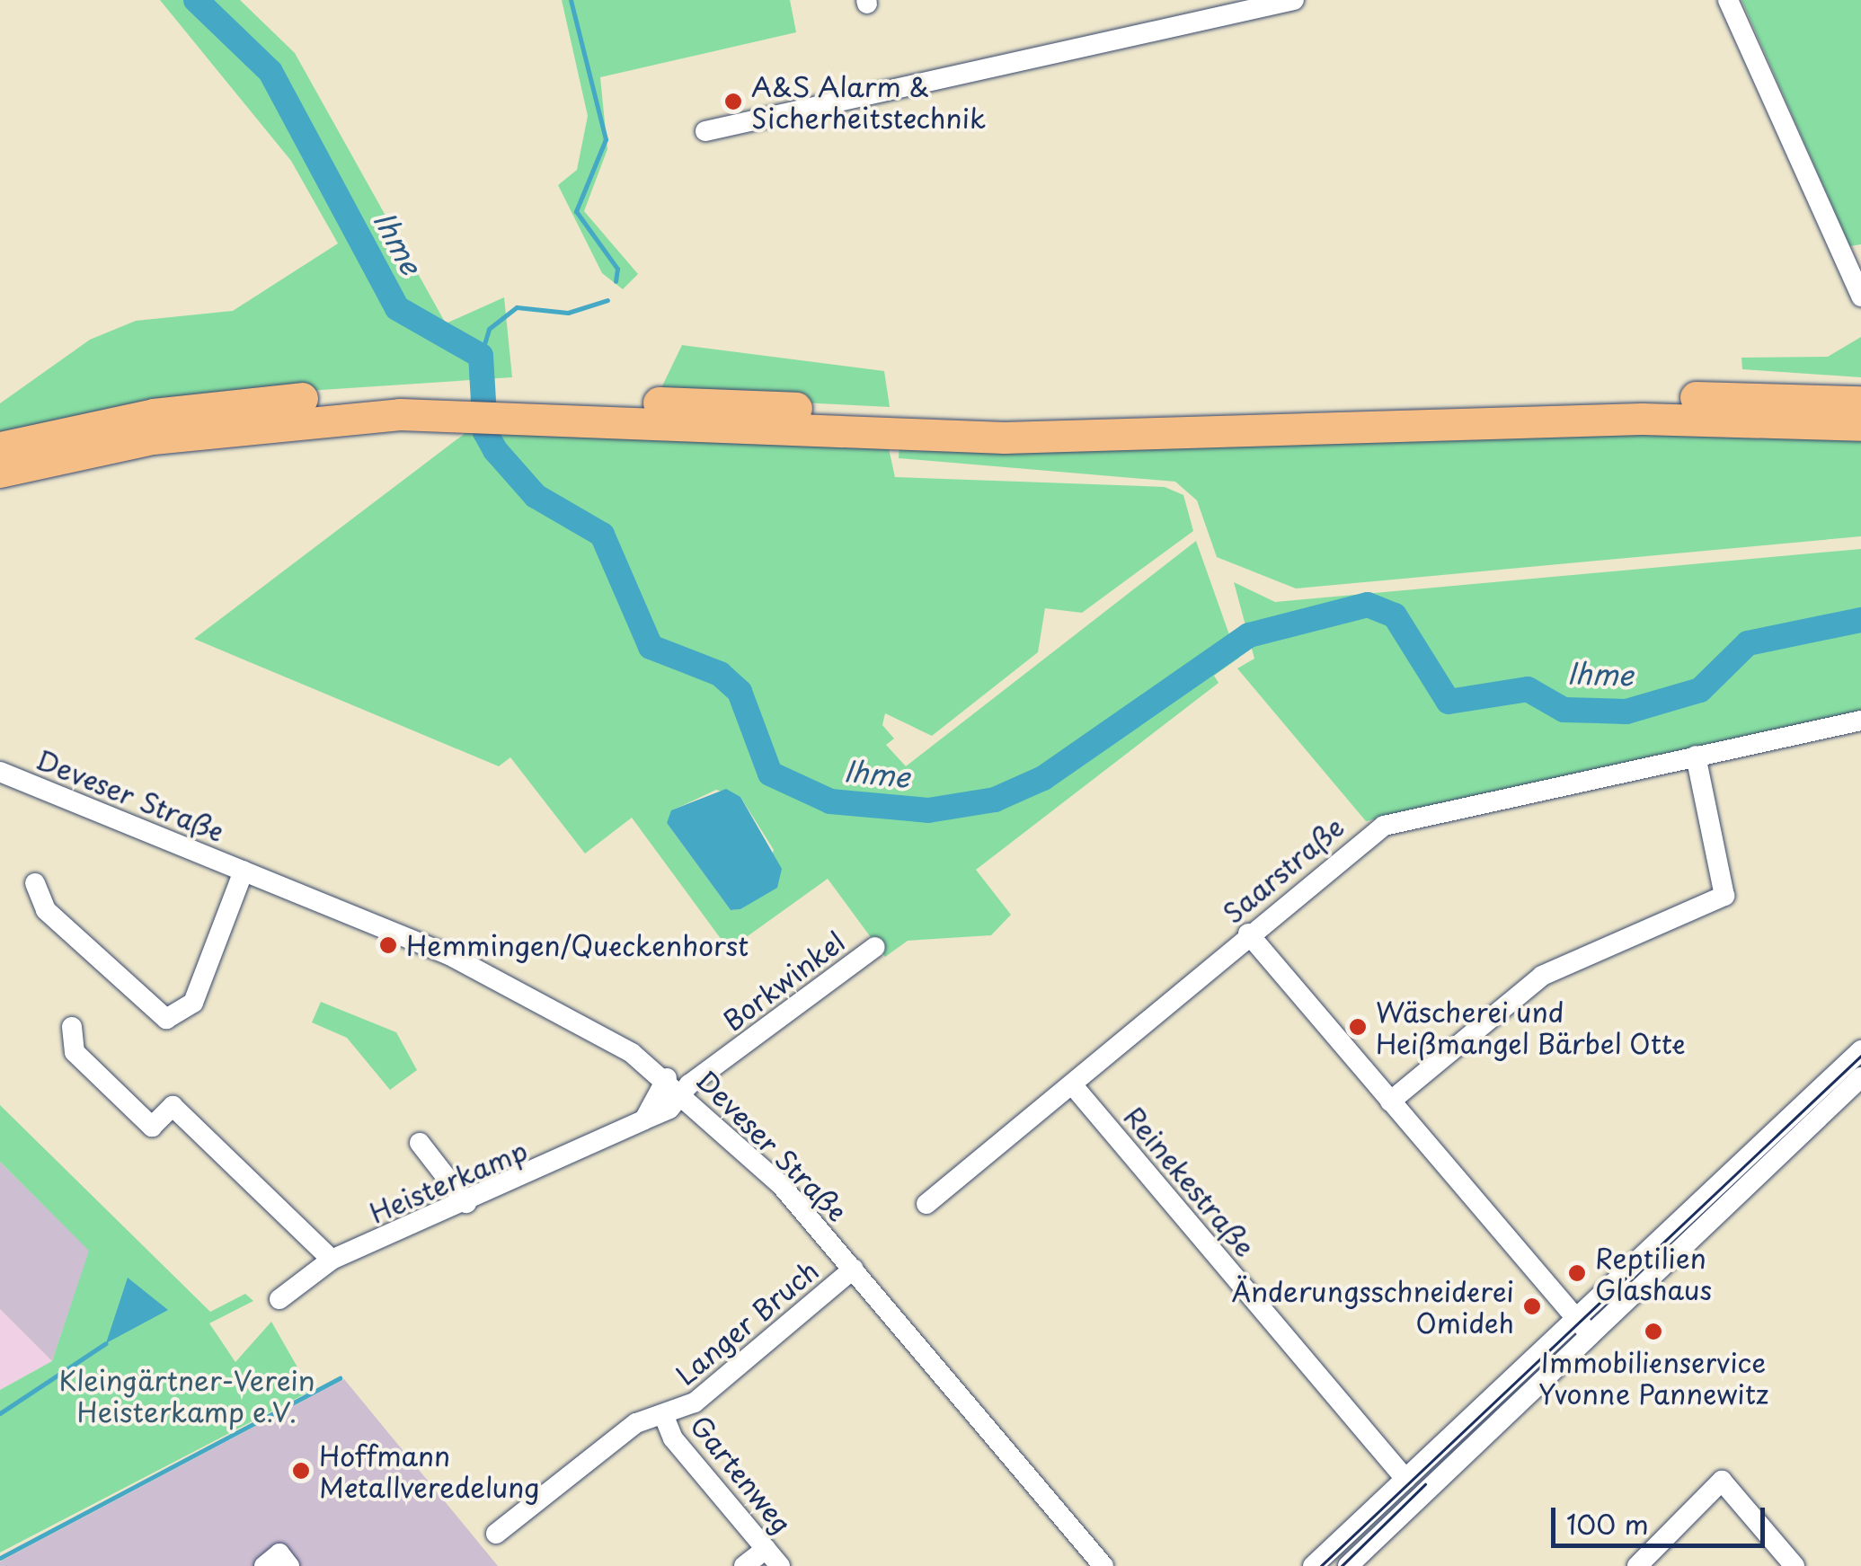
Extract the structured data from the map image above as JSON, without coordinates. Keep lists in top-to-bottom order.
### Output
{
  "streets": {
    "street": [
      "Deveser Straße",
      "Saarstraße",
      "Borkwinkel",
      "Heisterkamp",
      "Reinekestraße",
      "Langer Bruch",
      "Gartenweg"
    ]
  },
  "crossings": [
    ["Deveser Straße", "Borkwinkel"],
    ["Deveser Straße", "Heisterkamp"],
    ["Deveser Straße", "Langer Bruch"],
    ["Saarstraße", "Reinekestraße"],
    ["Borkwinkel", "Heisterkamp"],
    ["Langer Bruch", "Gartenweg"]
  ],
  "water": ["Ihme"],
  "parks": ["Kleingärtner-Verein Heisterkamp e.V."],
  "places": [
    "A&S Alarm & Sicherheitstechnik",
    "Hemmingen/Queckenhorst",
    "Wäscherei und Heißmangel Bärbel Otte",
    "Reptilien Glashaus",
    "Änderungsschneiderei Omideh",
    "Immobilienservice Yvonne Pannewitz",
    "Hoffmann Metallveredelung"
  ],
  "scale_bar": "100 m"
}
